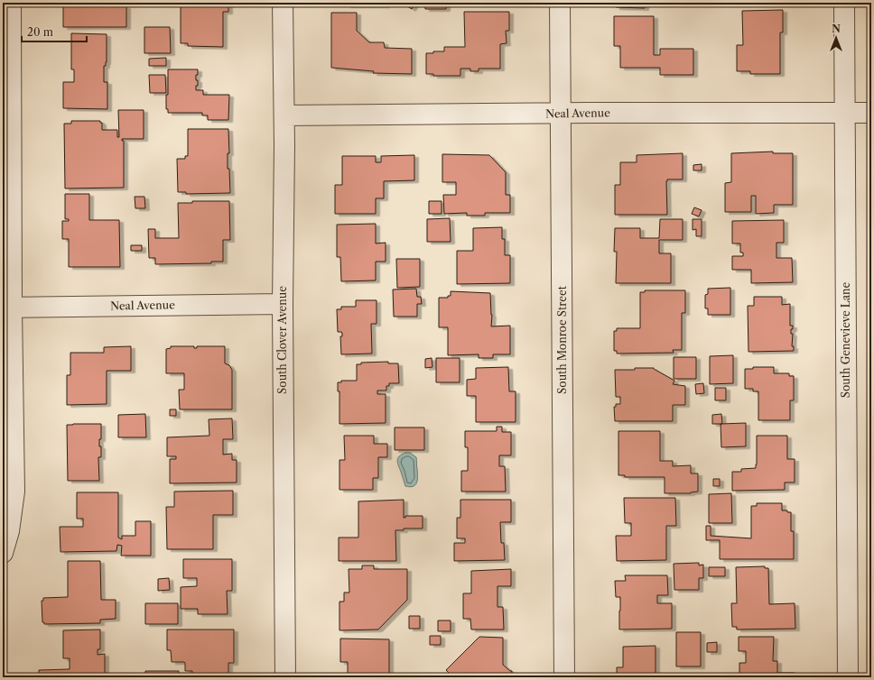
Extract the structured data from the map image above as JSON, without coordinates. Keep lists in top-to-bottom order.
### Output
{
  "streets": {
    "street": [
      "Neal Avenue",
      "South Clover Avenue",
      "South Monroe Street",
      "South Genevieve Lane"
    ]
  },
  "crossings": [
    ["Neal Avenue", "South Clover Avenue"],
    ["Neal Avenue", "South Monroe Street"],
    ["Neal Avenue", "South Genevieve Lane"]
  ],
  "scale_bar": "20 m",
  "north": "top"
}
